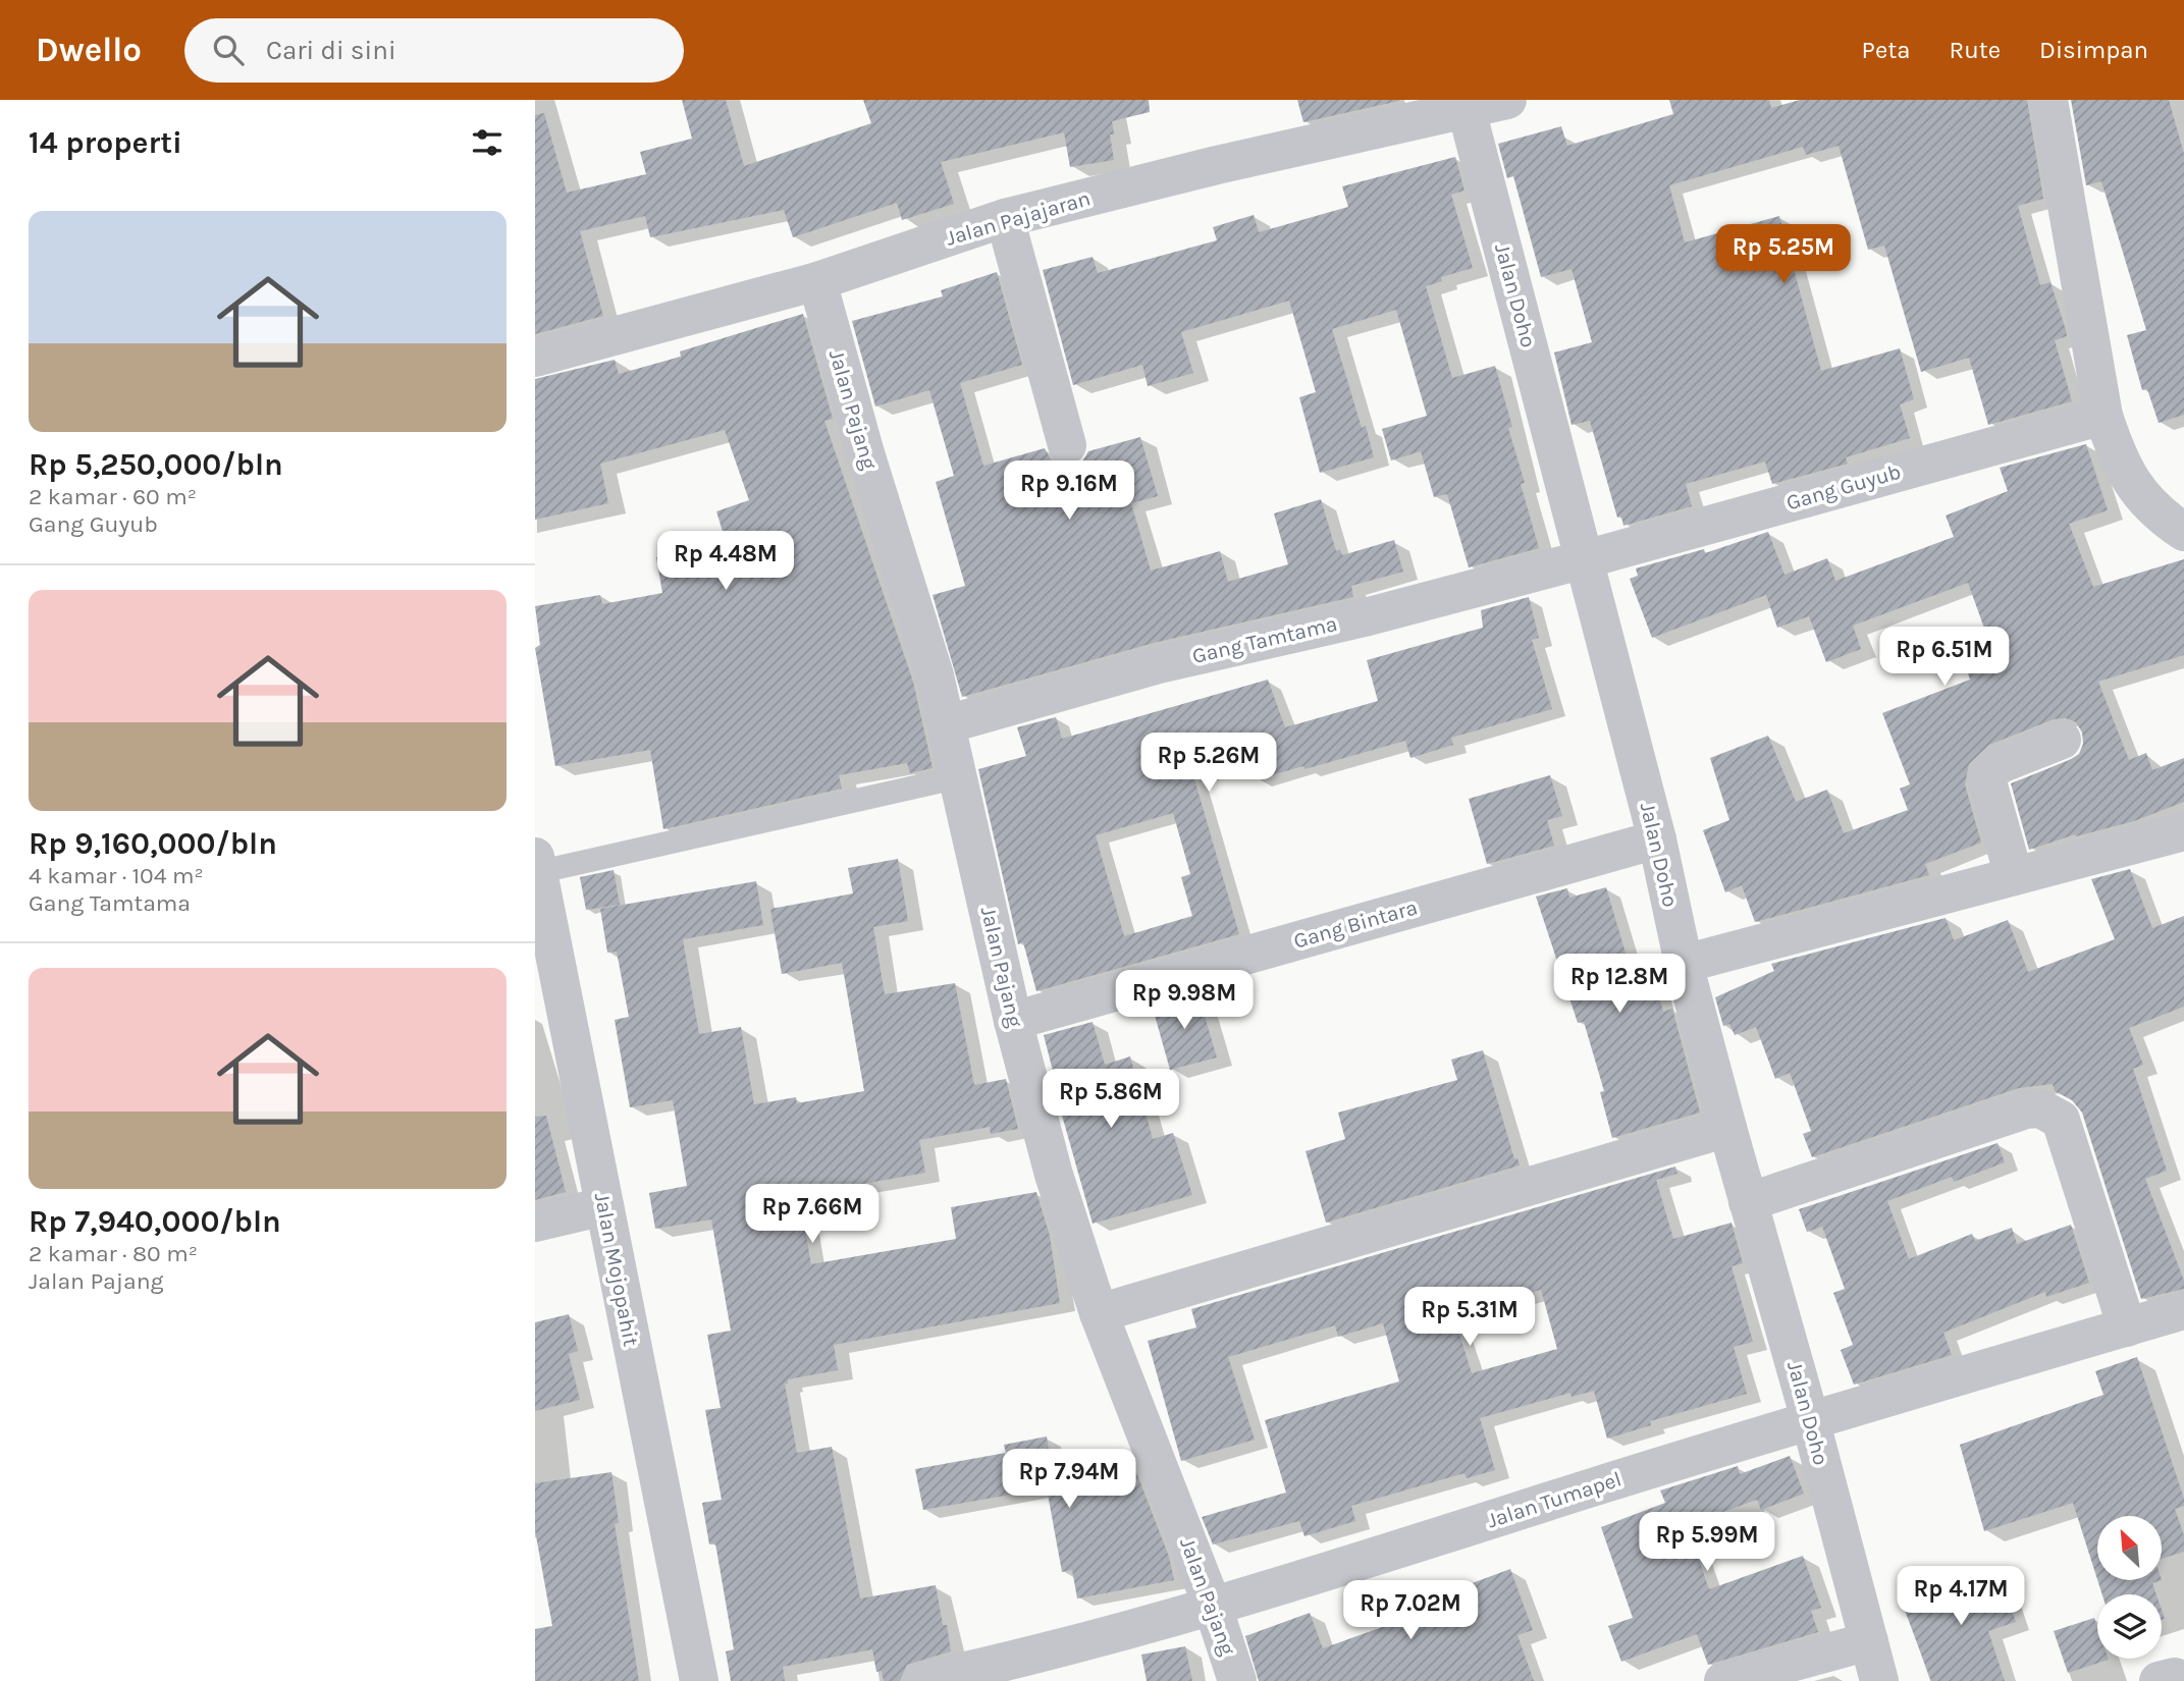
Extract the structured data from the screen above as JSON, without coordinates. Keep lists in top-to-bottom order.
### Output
{
  "streets": {
    "street": [
      "Jalan Pajajaran",
      "Jalan Doho",
      "Jalan Pajang",
      "Gang Guyub",
      "Gang Tamtama",
      "Gang Bintara",
      "Jalan Mojopahit",
      "Jalan Tumapel"
    ]
  },
  "crossings": [
    ["Jalan Pajajaran", "Jalan Doho"],
    ["Jalan Pajajaran", "Jalan Pajang"],
    ["Jalan Doho", "Gang Guyub"],
    ["Jalan Doho", "Gang Tamtama"],
    ["Jalan Doho", "Gang Bintara"],
    ["Jalan Doho", "Jalan Tumapel"],
    ["Jalan Pajang", "Gang Tamtama"],
    ["Jalan Pajang", "Gang Bintara"],
    ["Jalan Pajang", "Jalan Tumapel"],
    ["Gang Guyub", "Gang Tamtama"]
  ],
  "north": "top left",
  "page": {
    "header": "Dwello",
    "search": "Cari di sini",
    "nav": ["Peta", "Rute", "Disimpan"],
    "heading": "14 properti",
    "list": [
      {
        "name": "Rp 5,250,000/bln",
        "note": "2 kamar · 60 m² · Gang Guyub"
      },
      {
        "name": "Rp 9,160,000/bln",
        "note": "4 kamar · 104 m² · Gang Tamtama"
      },
      {
        "name": "Rp 7,940,000/bln",
        "note": "2 kamar · 80 m² · Jalan Pajang"
      }
    ],
    "price": [
      "Rp 5.25M",
      "Rp 9.16M",
      "Rp 4.48M",
      "Rp 6.51M",
      "Rp 5.26M",
      "Rp 12.8M",
      "Rp 9.98M",
      "Rp 5.86M",
      "Rp 7.66M",
      "Rp 5.31M",
      "Rp 7.94M",
      "Rp 5.99M",
      "Rp 4.17M",
      "Rp 7.02M"
    ]
  }
}
